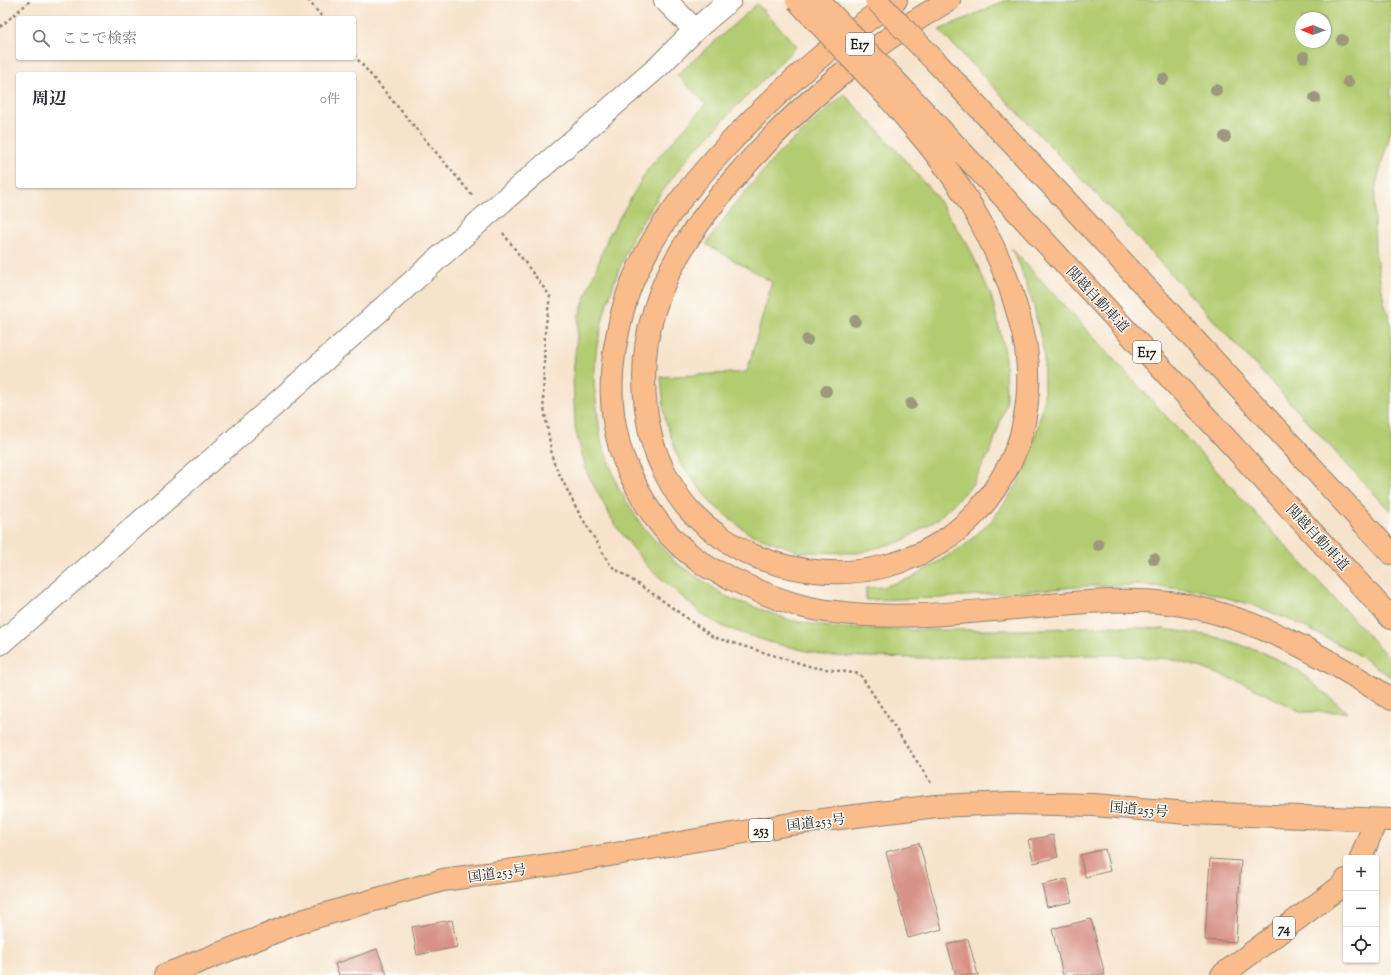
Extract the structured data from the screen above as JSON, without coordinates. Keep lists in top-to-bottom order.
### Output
{
  "streets": {
    "main road": [
      "E17",
      "関越自動車道",
      "国道253号",
      "253",
      "74"
    ]
  },
  "north": "left",
  "page": {
    "search": "ここで検索",
    "heading": ["周辺", "0件"],
    "map_buttons": ["+", "−"]
  }
}
